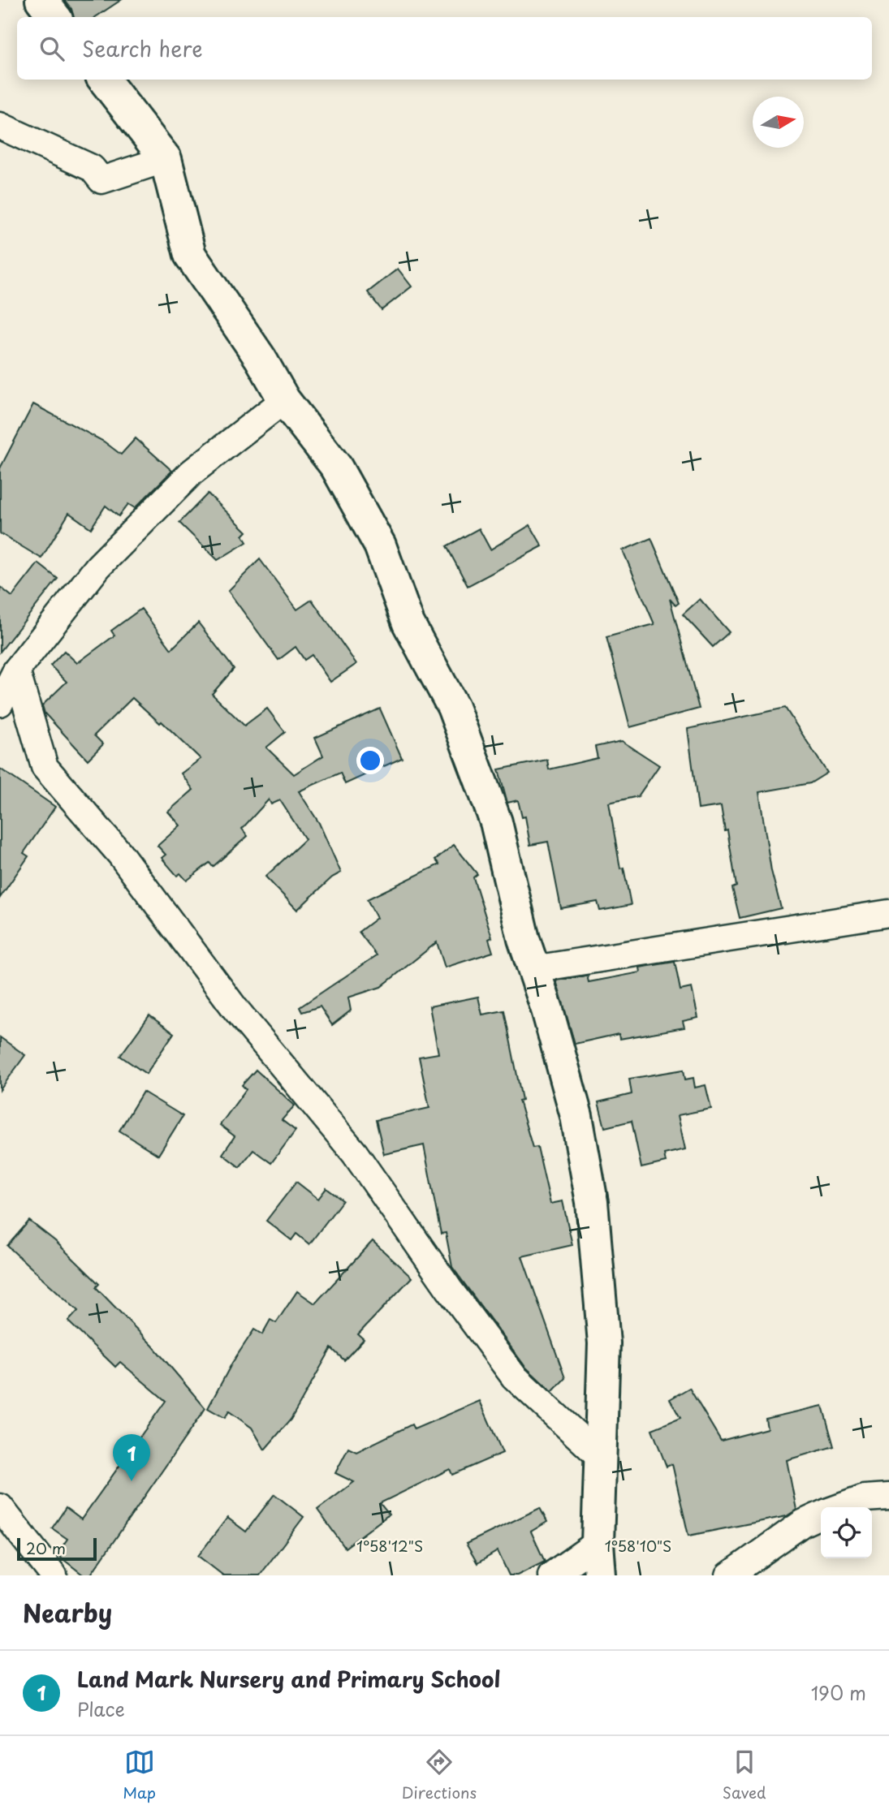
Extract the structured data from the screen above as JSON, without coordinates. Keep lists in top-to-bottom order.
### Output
{
  "scale_bar": "20 m",
  "north": "right",
  "page": {
    "search": "Search here",
    "pins": "1",
    "scale": "20 m",
    "heading": "Nearby",
    "list": [
      {
        "mark": "1",
        "name": "Land Mark Nursery and Primary School",
        "note": "Place",
        "value": "190 m"
      }
    ],
    "nav": ["Map", "Directions", "Saved"]
  },
  "coordinates": ["1°58'12\"S", "1°58'10\"S"]
}
